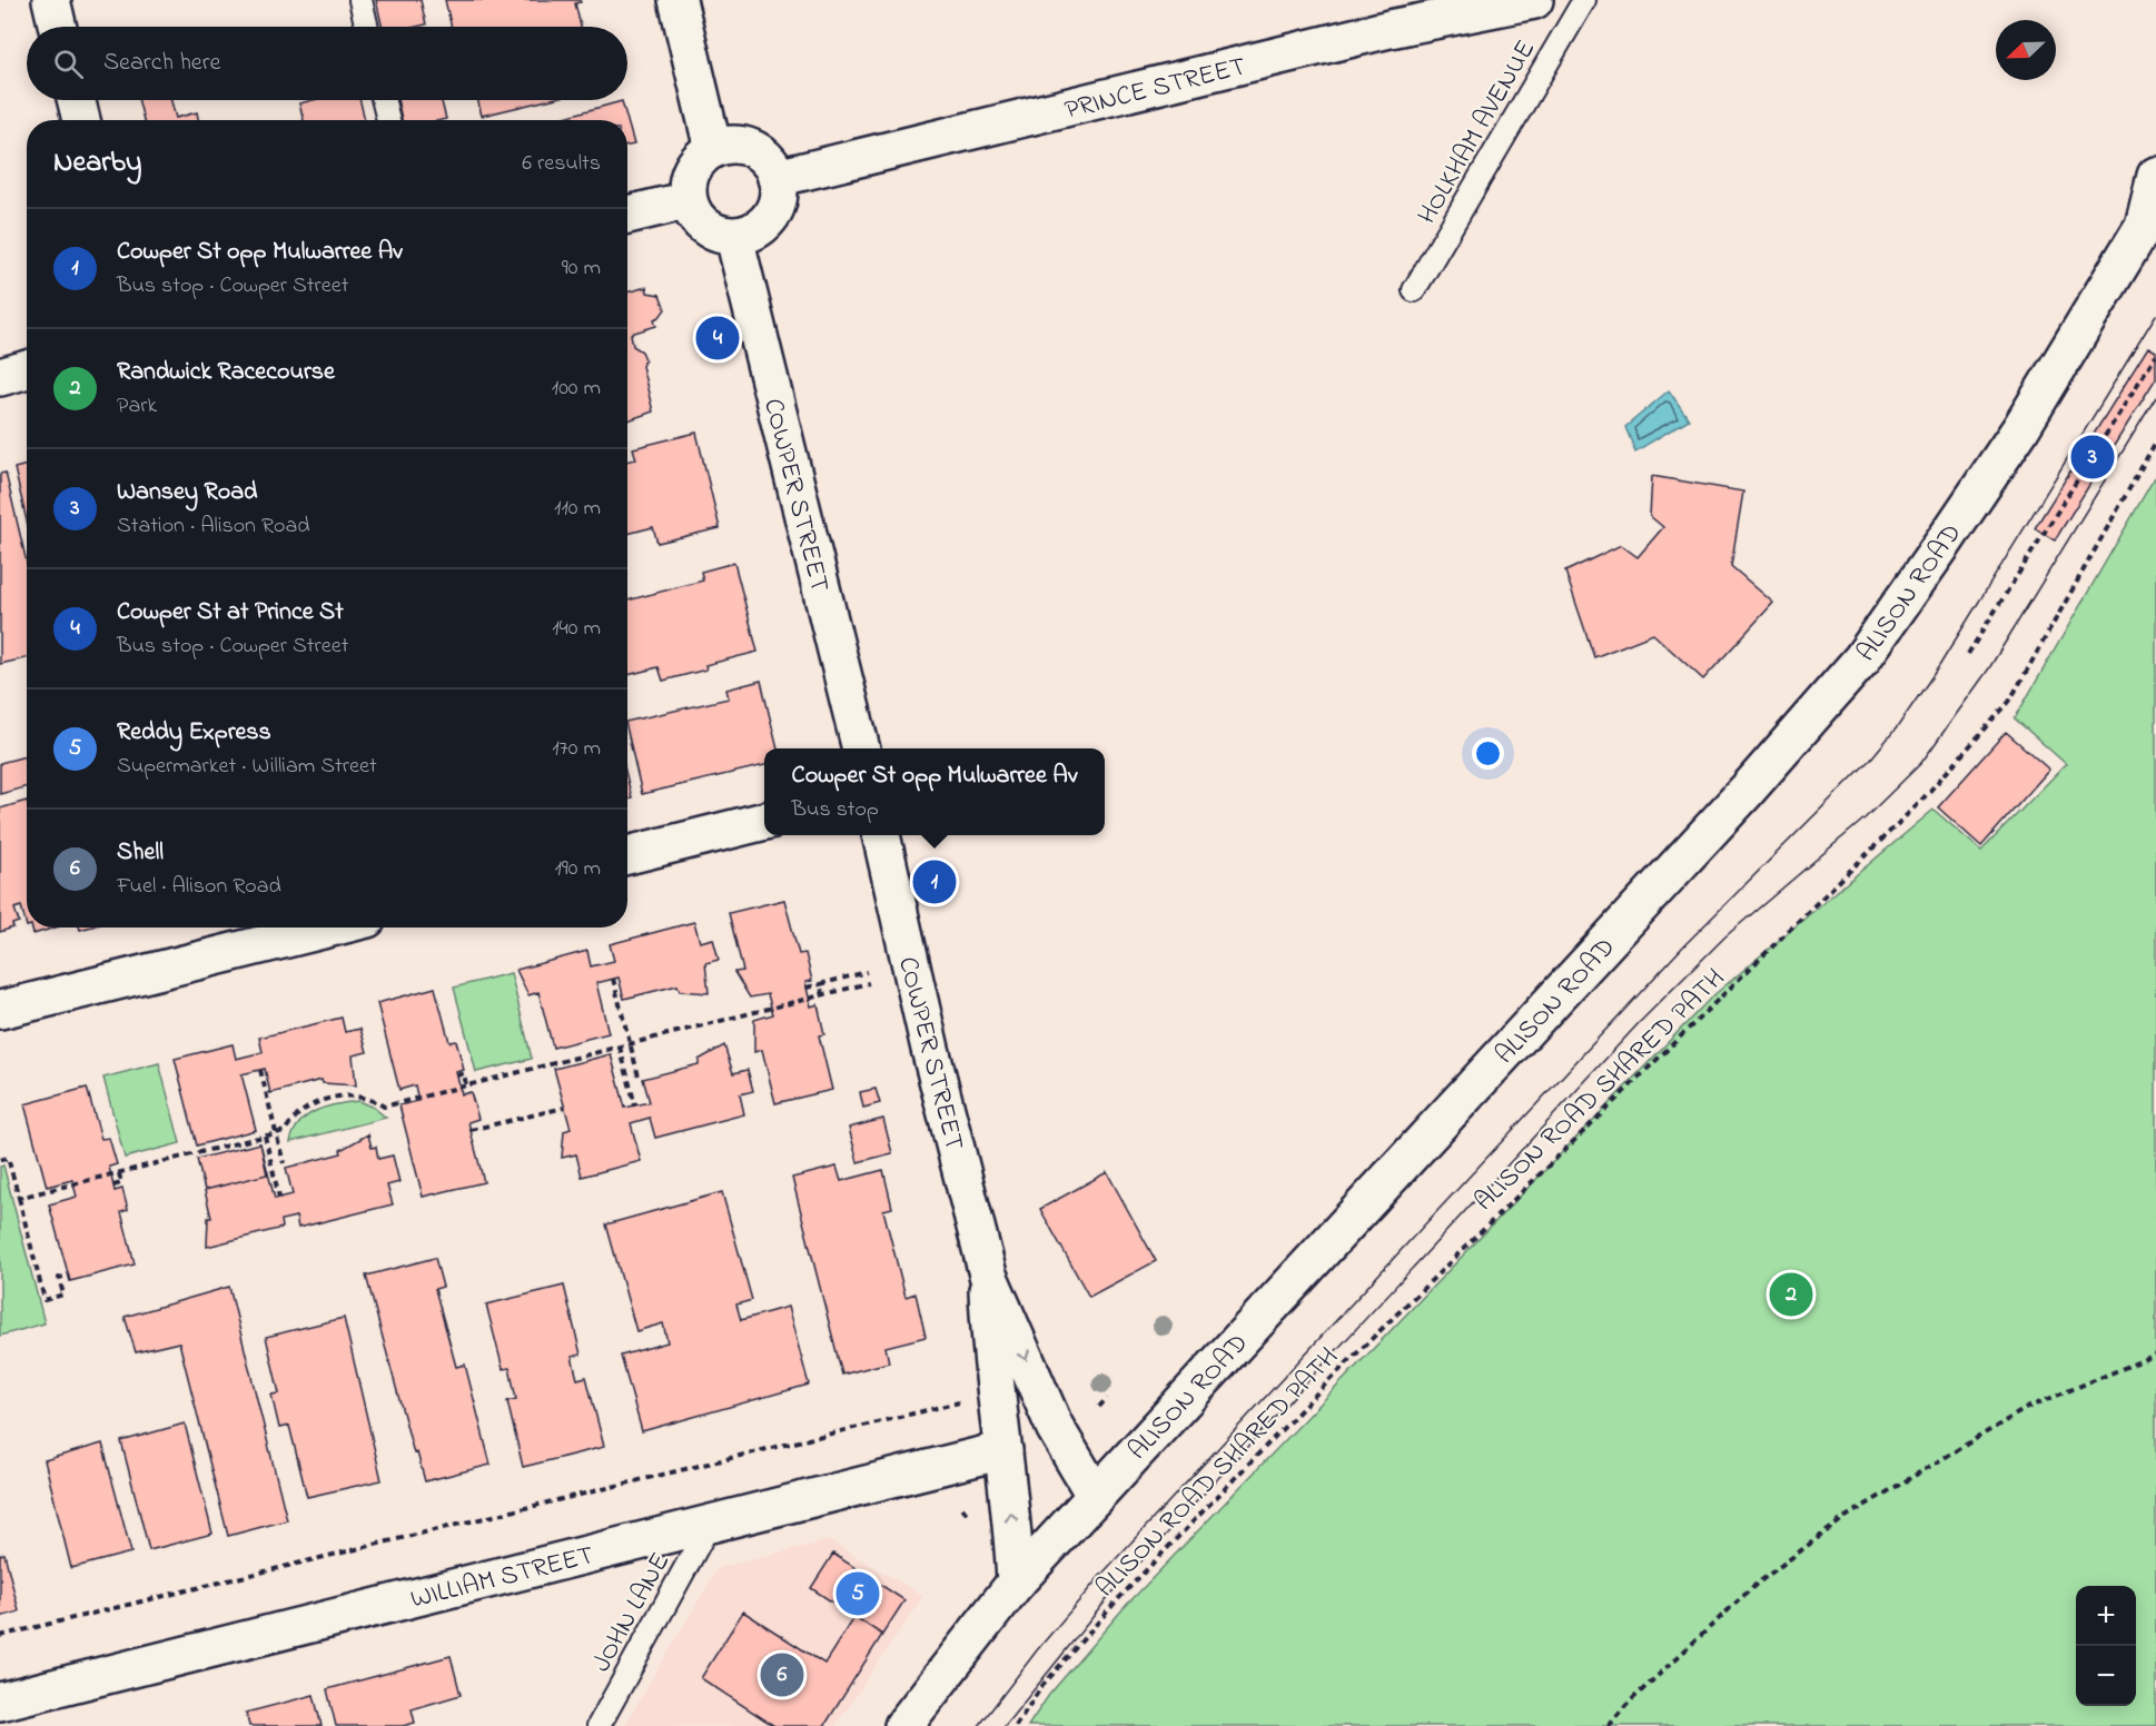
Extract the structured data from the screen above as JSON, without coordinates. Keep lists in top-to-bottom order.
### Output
{
  "streets": {
    "main road": [
      "PRINCE STREET",
      "COWPER STREET",
      "ALISON ROAD",
      "WILLIAM STREET"
    ],
    "lane": ["HOLKHAM AVENUE", "JOHN LANE"],
    "path": ["ALISON ROAD SHARED PATH"]
  },
  "crossings": [
    ["PRINCE STREET", "COWPER STREET"],
    ["COWPER STREET", "ALISON ROAD"],
    ["COWPER STREET", "WILLIAM STREET"],
    ["WILLIAM STREET", "JOHN LANE"]
  ],
  "north": "bottom left",
  "page": {
    "search": "Search here",
    "heading": ["Nearby", "6 results"],
    "list": [
      {
        "mark": "1",
        "name": "Cowper St opp Mulwarree Av",
        "note": "Bus stop · Cowper Street",
        "value": "90 m"
      },
      {
        "mark": "2",
        "name": "Randwick Racecourse",
        "note": "Park",
        "value": "100 m"
      },
      {
        "mark": "3",
        "name": "Wansey Road",
        "note": "Station · Alison Road",
        "value": "110 m"
      },
      {
        "mark": "4",
        "name": "Cowper St at Prince St",
        "note": "Bus stop · Cowper Street",
        "value": "140 m"
      },
      {
        "mark": "5",
        "name": "Reddy Express",
        "note": "Supermarket · William Street",
        "value": "170 m"
      },
      {
        "mark": "6",
        "name": "Shell",
        "note": "Fuel · Alison Road",
        "value": "190 m"
      }
    ],
    "pins": [
      "4",
      "3",
      "1",
      "2",
      "5",
      "6"
    ],
    "popup": ["Cowper St opp Mulwarree Av", "Bus stop"],
    "map_buttons": ["+", "−"]
  }
}
